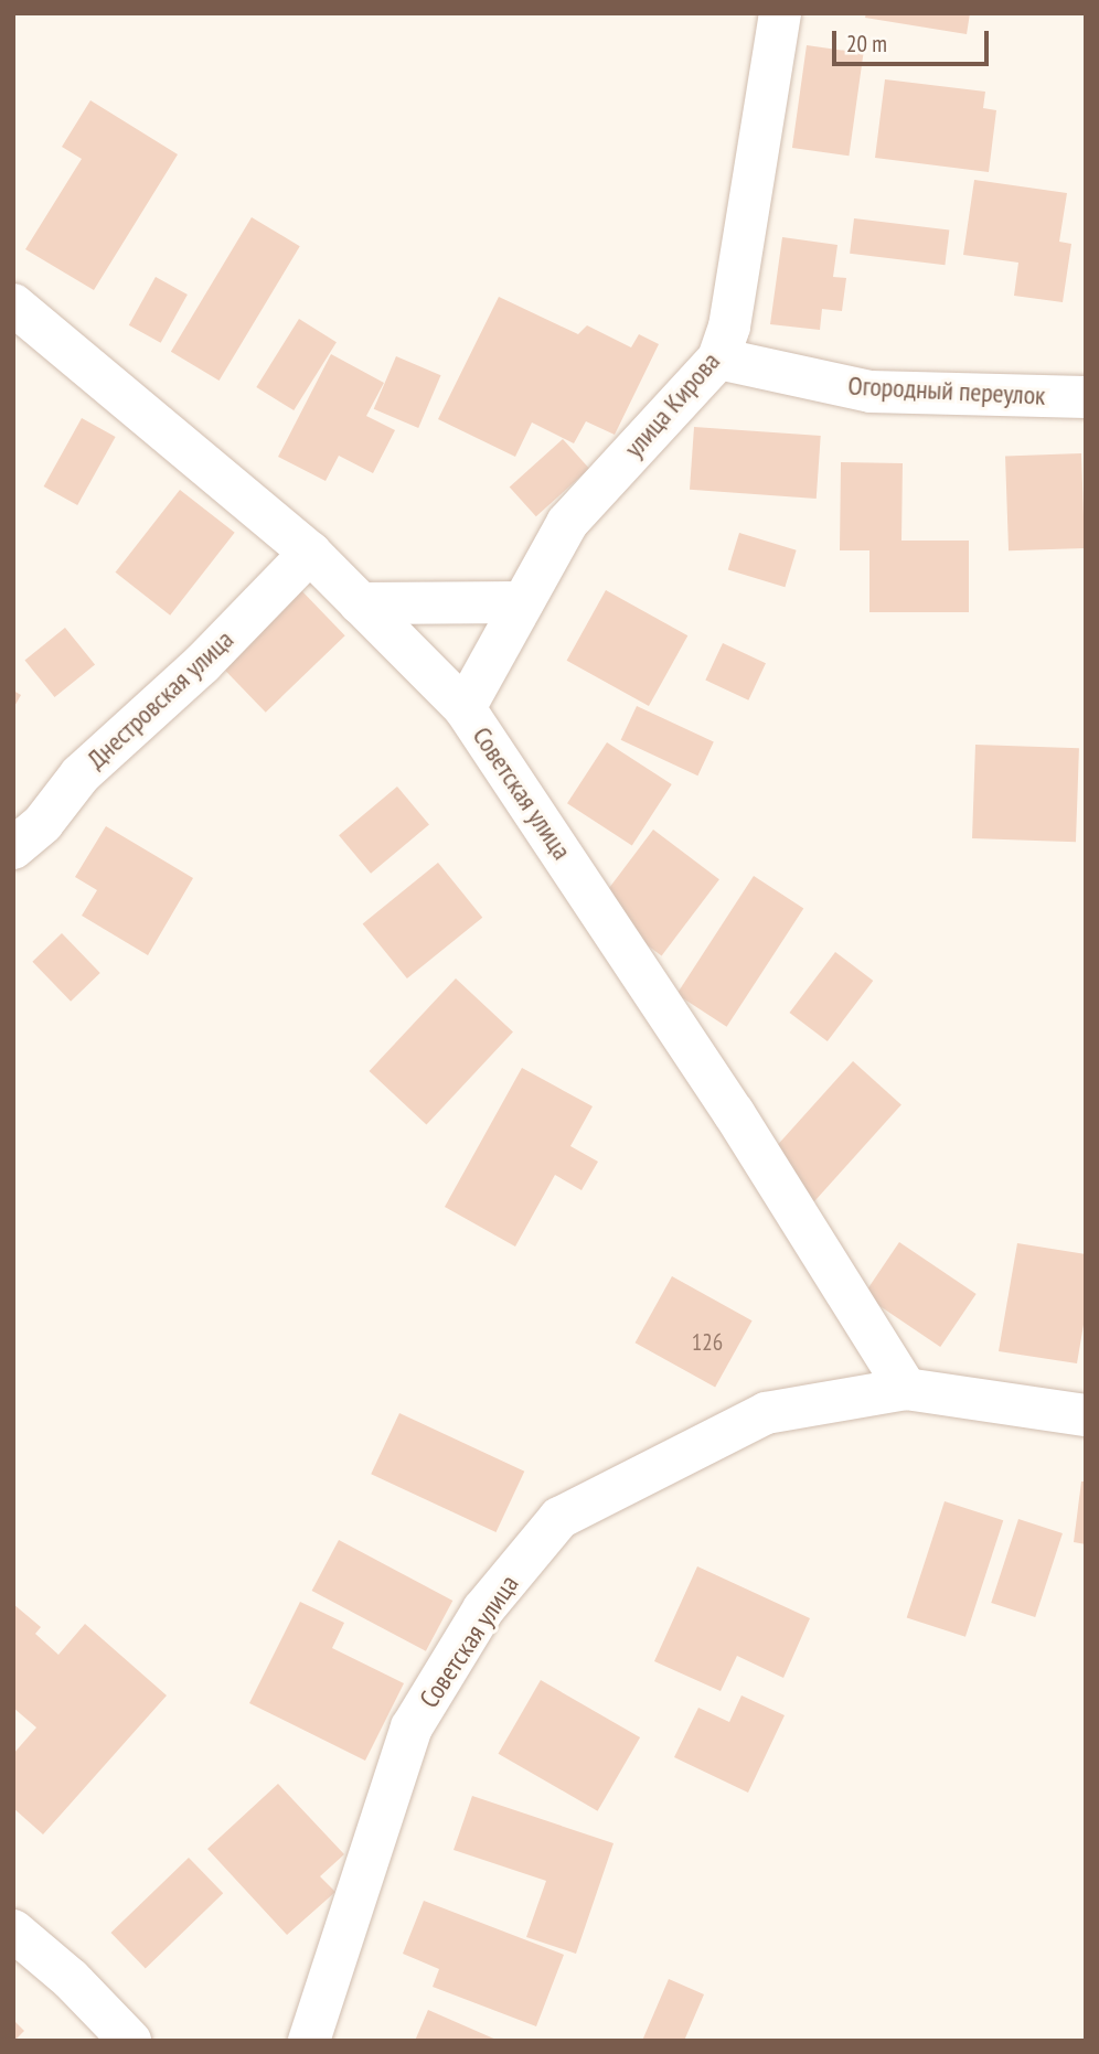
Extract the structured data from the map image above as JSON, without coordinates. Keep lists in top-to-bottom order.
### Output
{
  "streets": {
    "street": [
      "Огородный переулок",
      "улица Кирова",
      "Днестровская улица",
      "Советская улица"
    ]
  },
  "crossings": [
    ["Огородный переулок", "улица Кирова"],
    ["улица Кирова", "Советская улица"],
    ["Днестровская улица", "Советская улица"]
  ],
  "house_numbers": ["126"],
  "scale_bar": "20 m"
}
